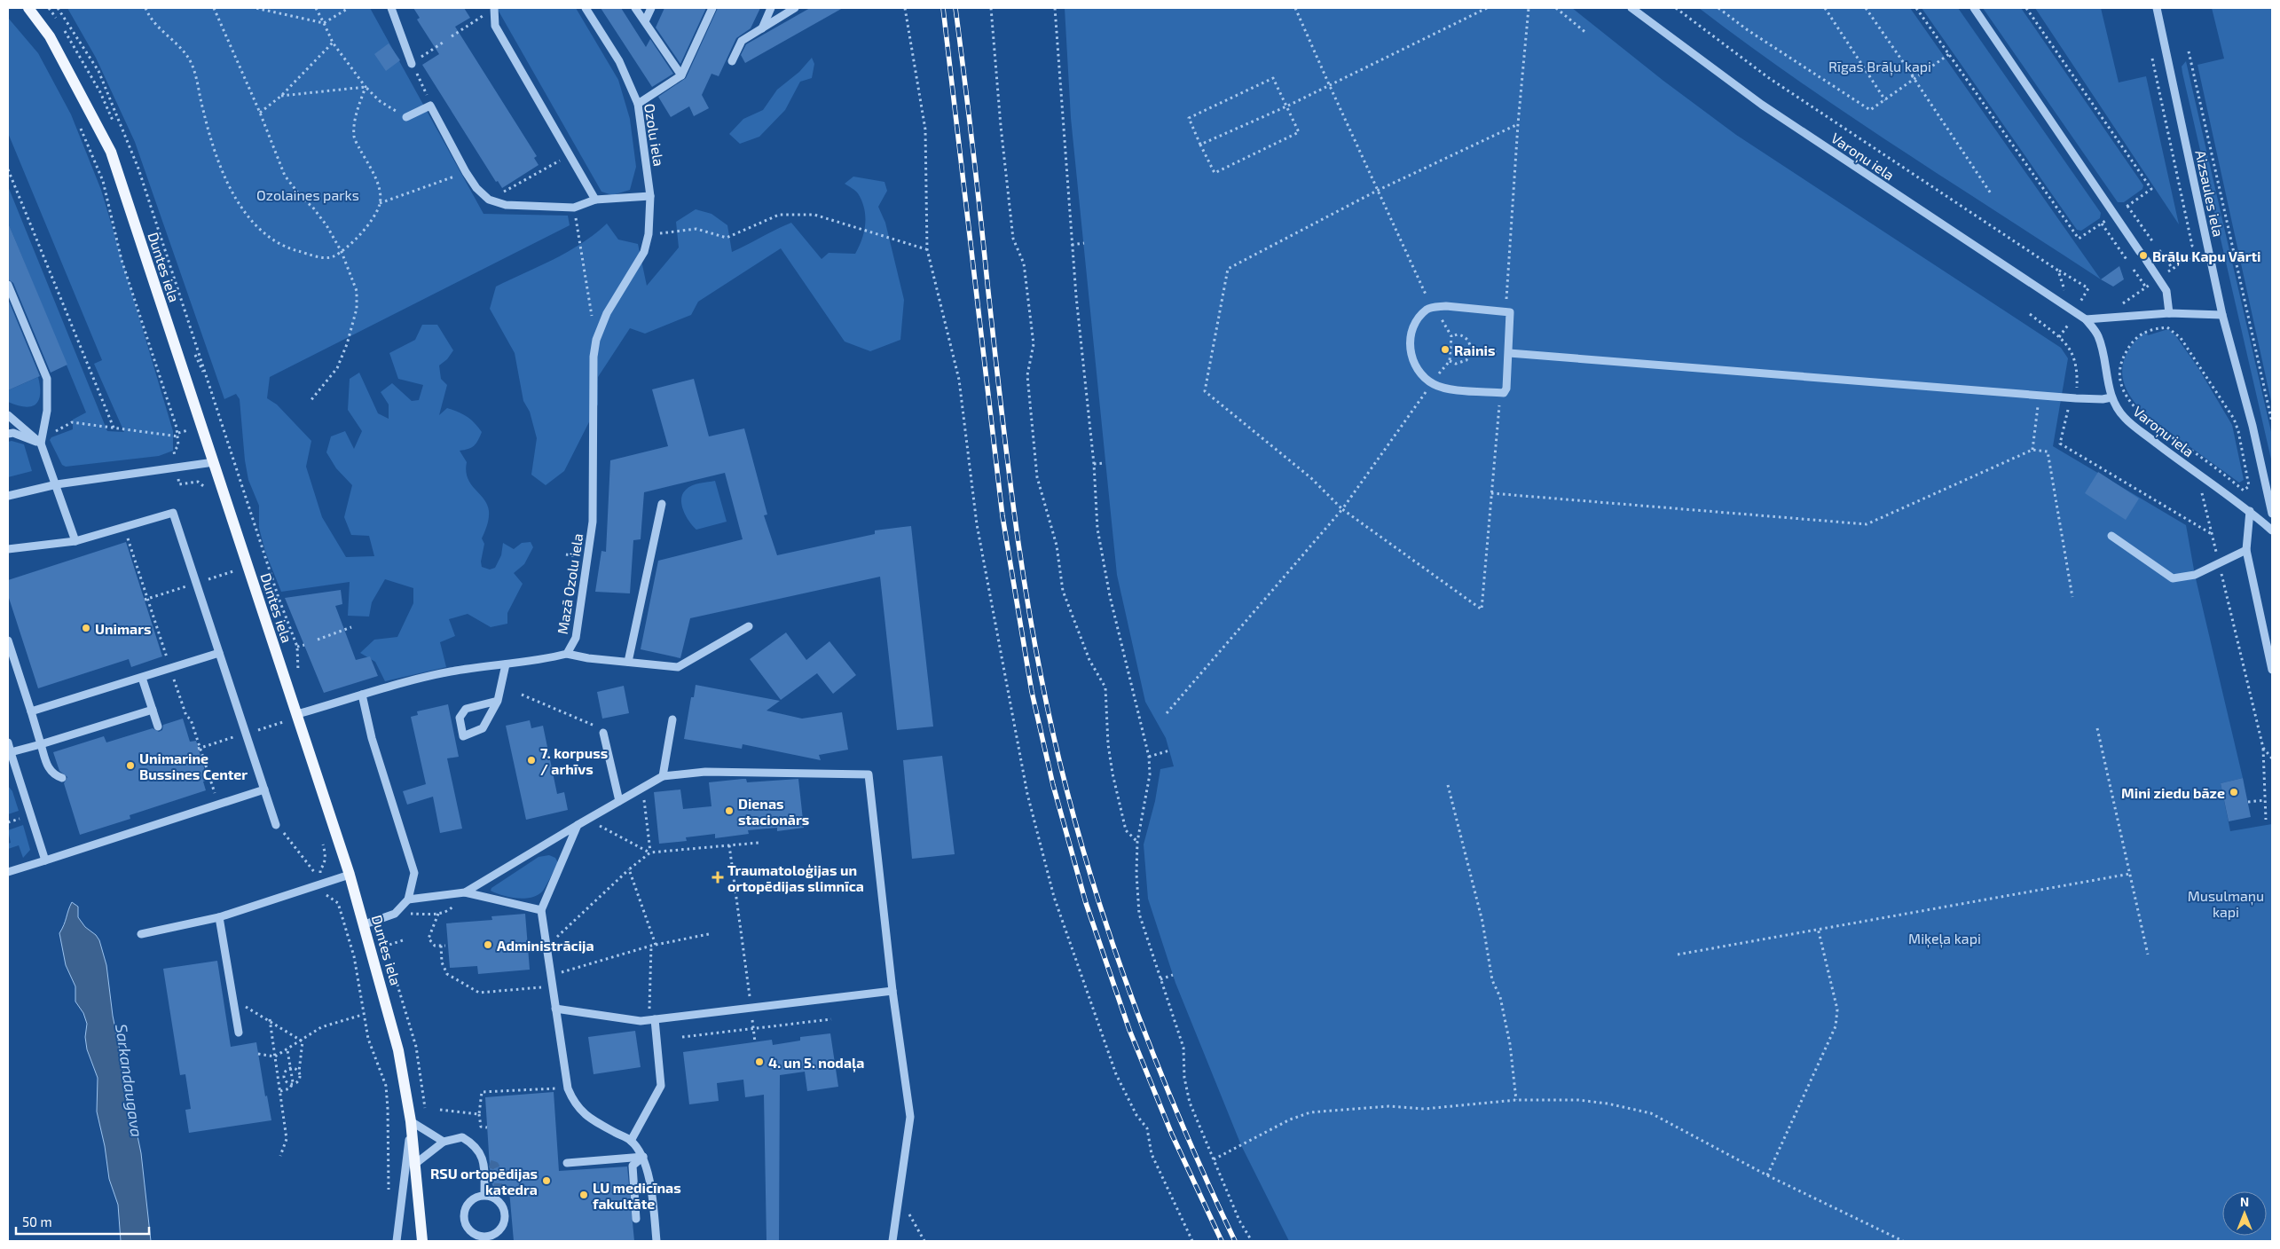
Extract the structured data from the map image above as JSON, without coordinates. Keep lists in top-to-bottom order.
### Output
{
  "streets": {
    "main road": ["Duntes iela"],
    "street": [
      "Ozolu iela",
      "Varoņu iela",
      "Aizsaules iela",
      "Mazā Ozolu iela"
    ]
  },
  "crossings": [
    ["Ozolu iela", "Mazā Ozolu iela"],
    ["Duntes iela", "Mazā Ozolu iela"]
  ],
  "water": ["Sarkandaugava"],
  "parks": [
    "Rīgas Brāļu kapi",
    "Ozolaines parks",
    "Musulmaņu kapi",
    "Miķeļa kapi"
  ],
  "places": {
    "other": [
      "Brāļu Kapu Vārti",
      "Rainis",
      "Unimars",
      "7. korpuss / arhīvs",
      "Unimarine Bussines Center",
      "Mini ziedu bāze",
      "Dienas stacionārs",
      "Administrācija",
      "4. un 5. nodaļa",
      "RSU ortopēdijas katedra",
      "LU medicīnas fakultāte"
    ],
    "health": ["Traumatoloģijas un ortopēdijas slimnīca"]
  },
  "scale_bar": "50 m",
  "north": "top"
}
